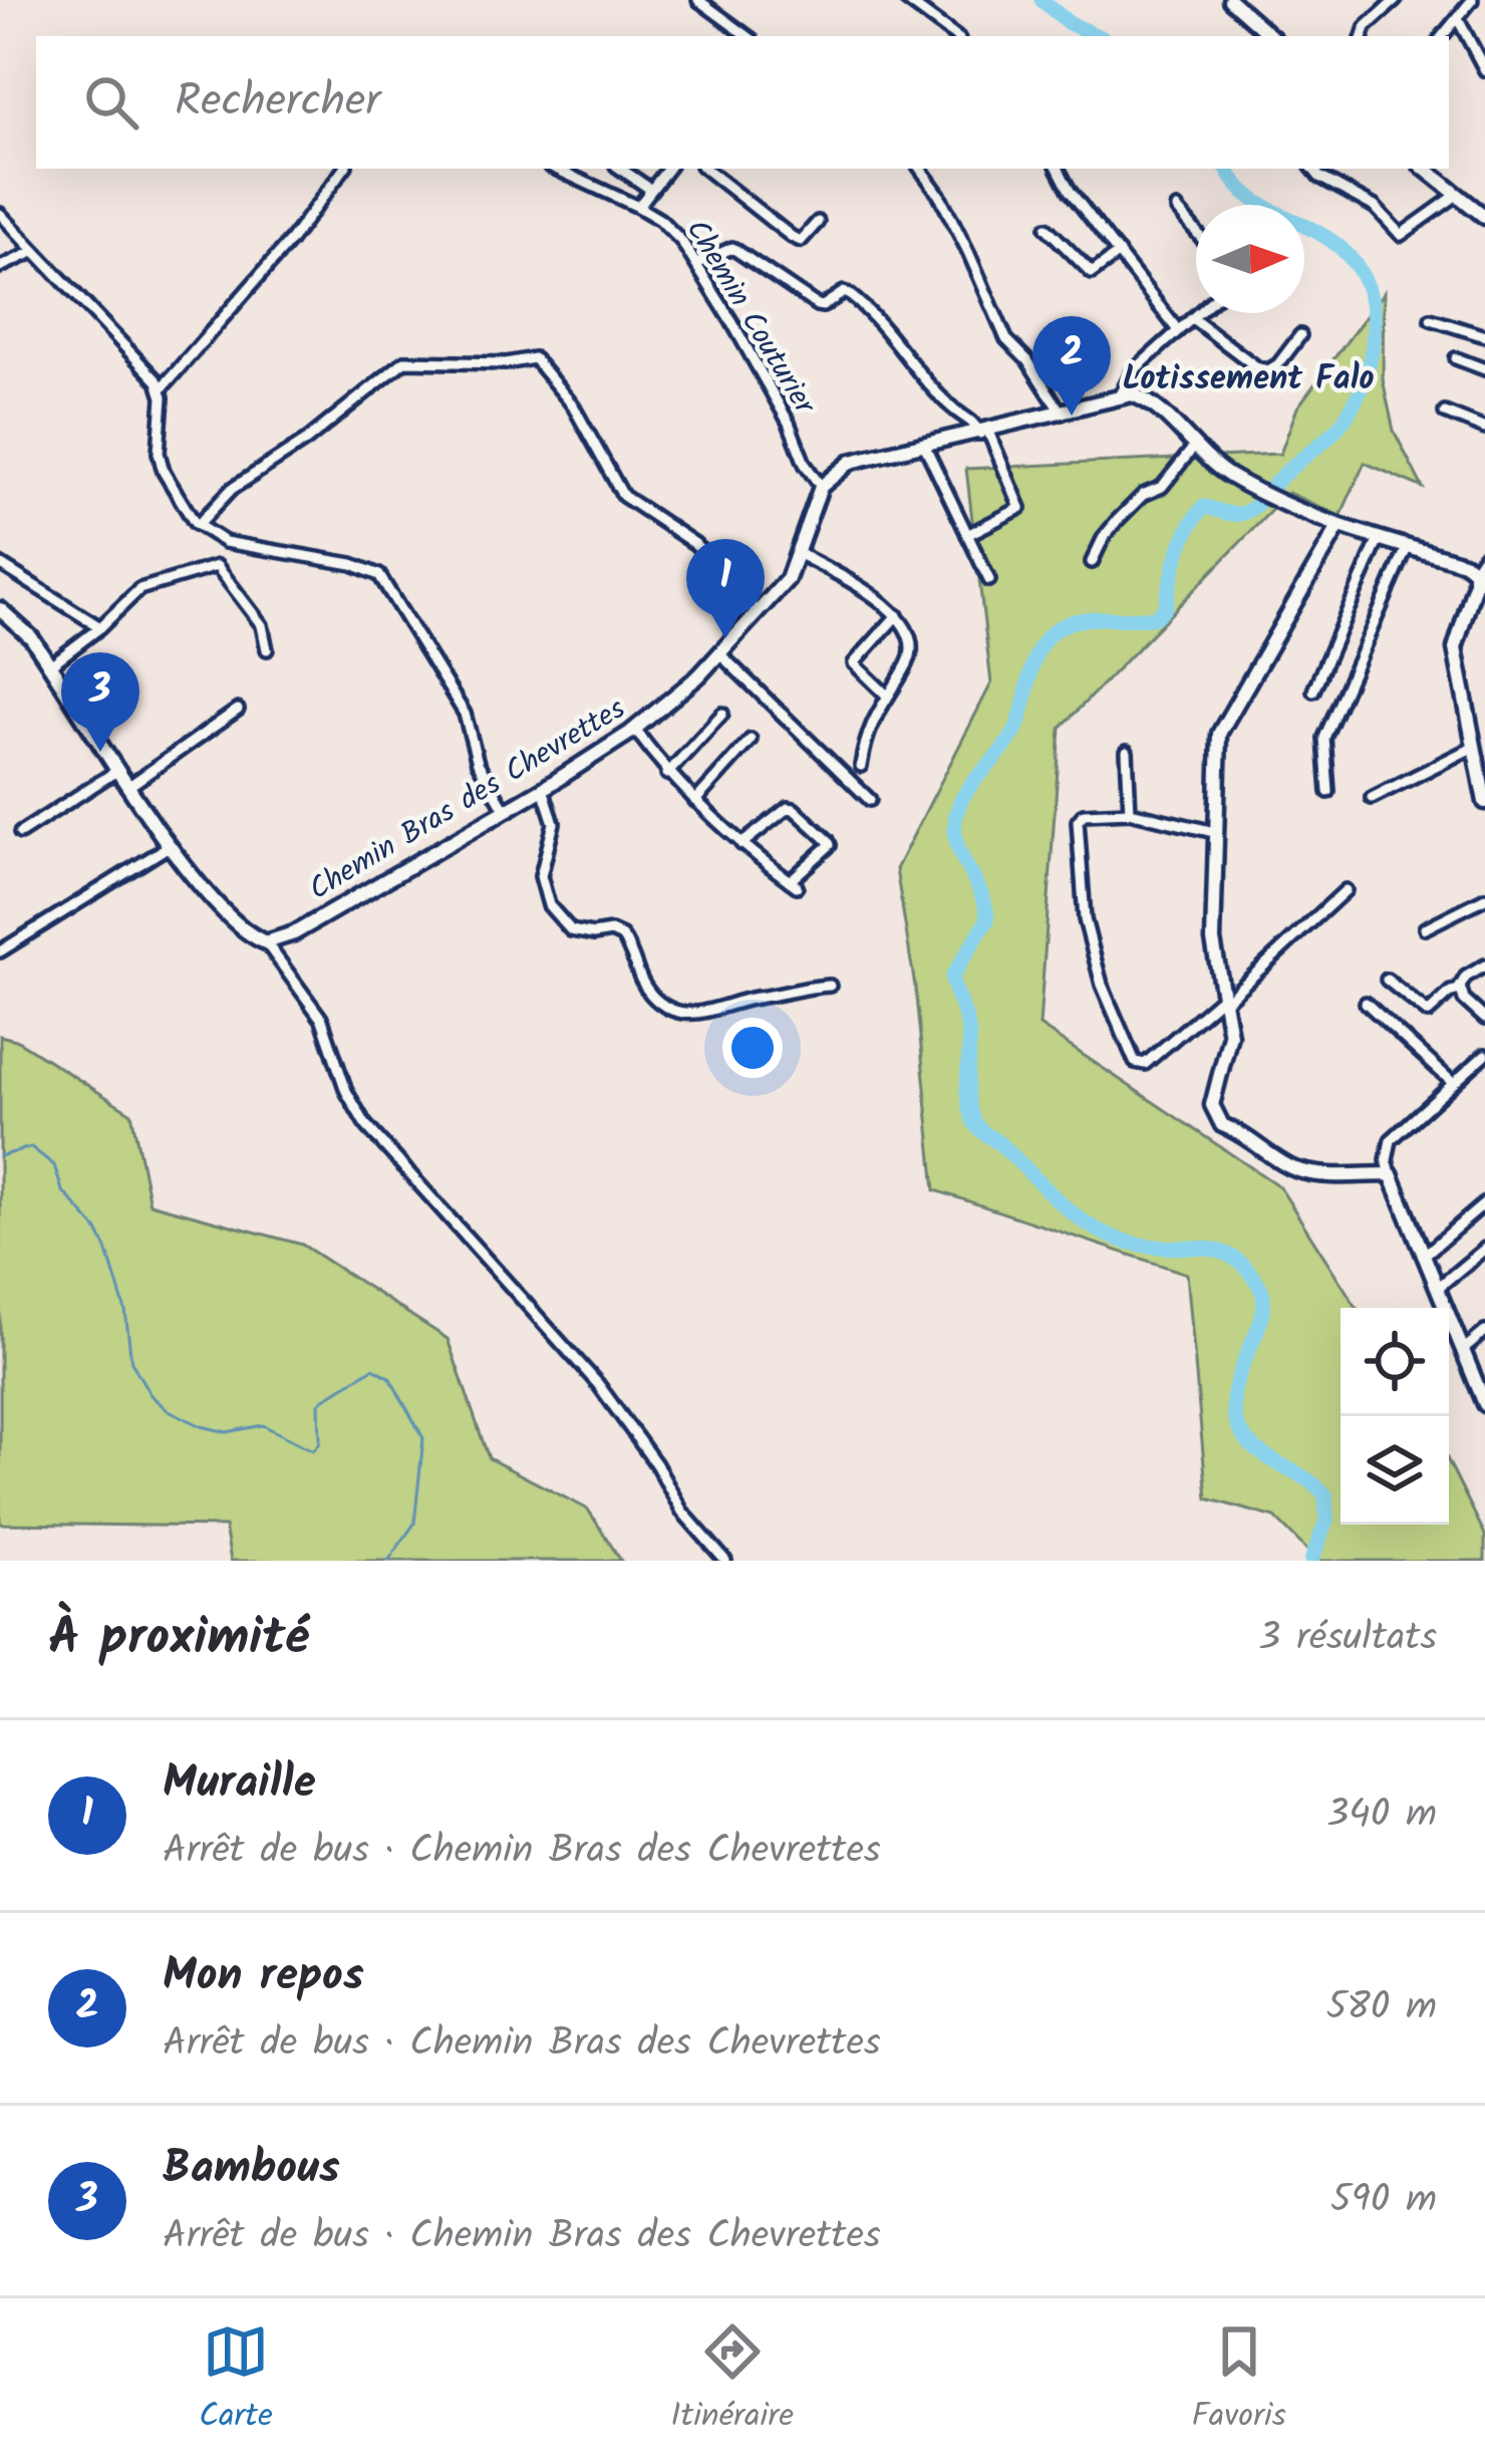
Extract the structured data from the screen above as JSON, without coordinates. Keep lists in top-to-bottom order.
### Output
{
  "streets": {
    "main road": ["Chemin Bras des Chevrettes"],
    "street": ["Chemin Couturier"]
  },
  "crossings": [
    ["Chemin Couturier", "Chemin Bras des Chevrettes"]
  ],
  "districts": ["Lotissement Falo"],
  "north": "right",
  "page": {
    "search": "Rechercher",
    "pins": ["2", "1", "3"],
    "heading": ["À proximité", "3 résultats"],
    "list": [
      {
        "mark": "1",
        "name": "Muraille",
        "note": "Arrêt de bus · Chemin Bras des Chevrettes",
        "value": "340 m"
      },
      {
        "mark": "2",
        "name": "Mon repos",
        "note": "Arrêt de bus · Chemin Bras des Chevrettes",
        "value": "580 m"
      },
      {
        "mark": "3",
        "name": "Bambous",
        "note": "Arrêt de bus · Chemin Bras des Chevrettes",
        "value": "590 m"
      }
    ],
    "nav": ["Carte", "Itinéraire", "Favoris"]
  }
}
